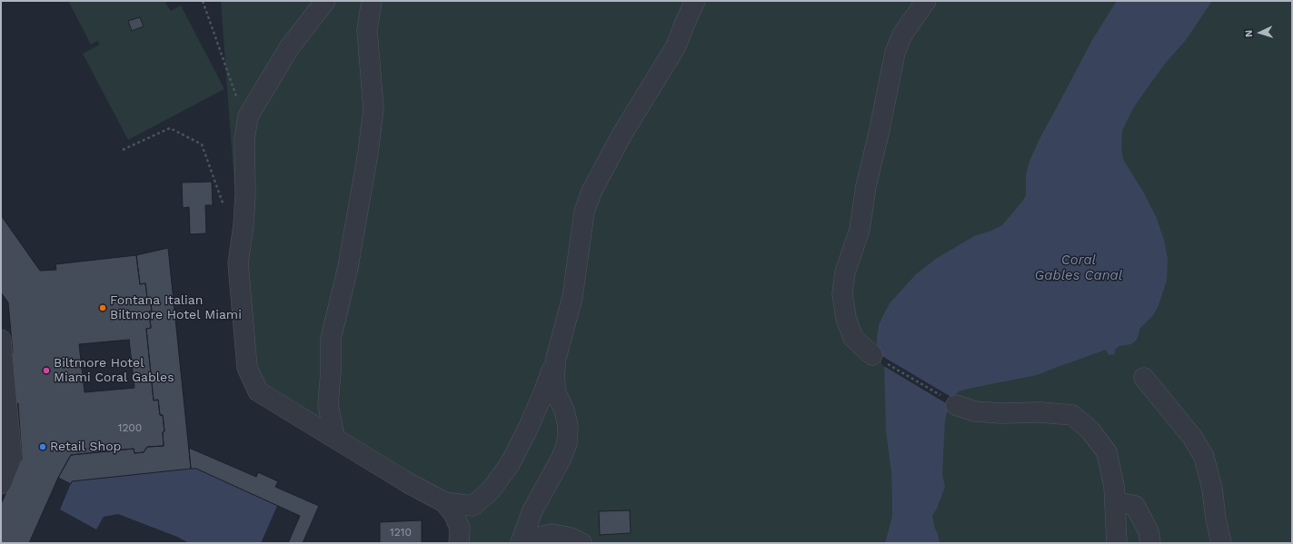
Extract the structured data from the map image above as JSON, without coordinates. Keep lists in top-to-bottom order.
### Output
{
  "water": ["Coral Gables Canal"],
  "places": ["Fontana Italian Biltmore Hotel Miami", "Biltmore Hotel Miami Coral Gables", "Retail Shop"],
  "house_numbers": ["1200", "1210"],
  "north": "left"
}
